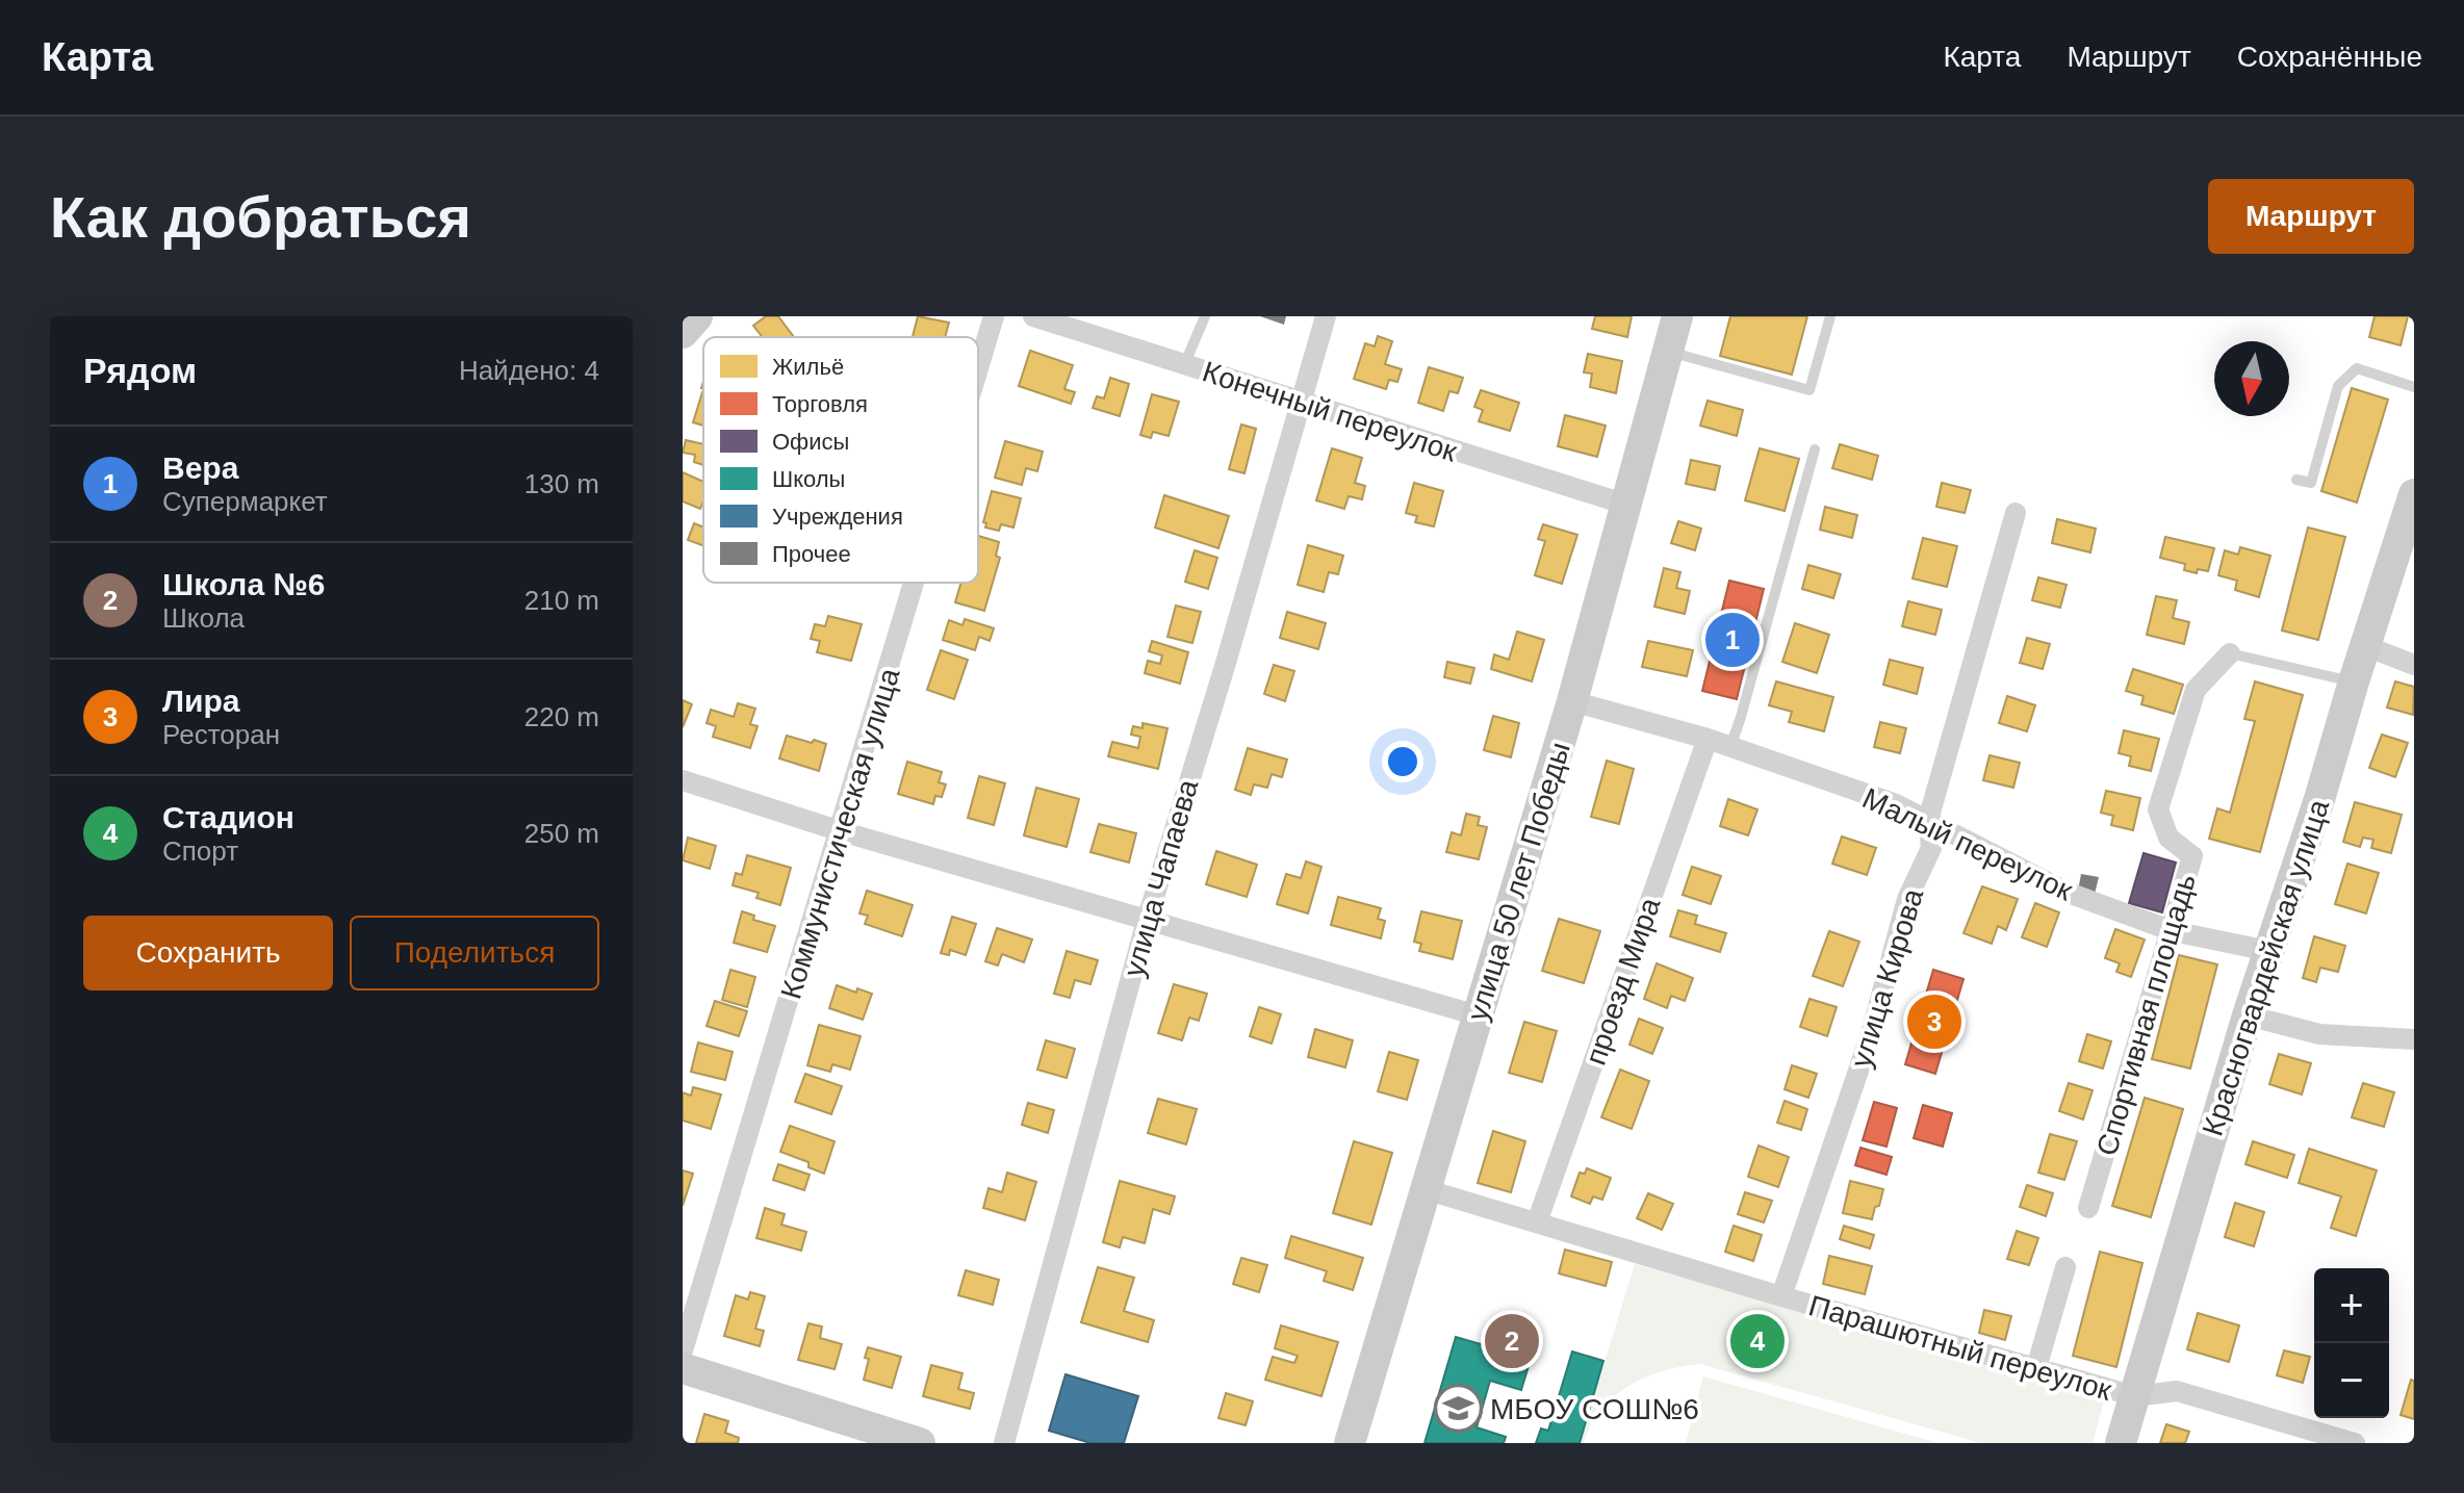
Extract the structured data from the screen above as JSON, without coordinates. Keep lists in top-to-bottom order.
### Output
{
  "streets": {
    "street": [
      "Конечный переулок",
      "Коммунистическая улица",
      "Малый переулок",
      "улица Чапаева",
      "улица 50 лет Победы",
      "Красногвардейская улица",
      "улица Кирова",
      "проезд Мира",
      "Спортивная площадь",
      "Парашютный переулок"
    ]
  },
  "crossings": [
    ["Конечный переулок", "улица Чапаева"],
    ["Конечный переулок", "улица 50 лет Победы"],
    ["Малый переулок", "улица 50 лет Победы"],
    ["Малый переулок", "Красногвардейская улица"],
    ["Малый переулок", "улица Кирова"],
    ["Малый переулок", "проезд Мира"],
    ["Малый переулок", "Спортивная площадь"],
    ["улица 50 лет Победы", "Парашютный переулок"],
    ["Красногвардейская улица", "Парашютный переулок"],
    ["улица Кирова", "Парашютный переулок"],
    ["проезд Мира", "Парашютный переулок"]
  ],
  "places": {
    "school or university": ["МБОУ СОШ№6"]
  },
  "legend": [
    "Жильё",
    "Торговля",
    "Офисы",
    "Школы",
    "Учреждения",
    "Прочее"
  ],
  "north": "bottom",
  "page": {
    "header": "Карта",
    "nav": ["Карта", "Маршрут", "Сохранённые"],
    "buttons": [
      "Маршрут",
      ["Сохранить", "Поделиться"]
    ],
    "title": "Как добраться",
    "heading": ["Рядом", "Найдено: 4"],
    "list": [
      {
        "mark": "1",
        "name": "Вера",
        "note": "Супермаркет",
        "value": "130 m"
      },
      {
        "mark": "2",
        "name": "Школа №6",
        "note": "Школа",
        "value": "210 m"
      },
      {
        "mark": "3",
        "name": "Лира",
        "note": "Ресторан",
        "value": "220 m"
      },
      {
        "mark": "4",
        "name": "Стадион",
        "note": "Спорт",
        "value": "250 m"
      }
    ],
    "pins": [
      "1",
      "3",
      "2",
      "4"
    ],
    "map_buttons": ["+", "−"]
  }
}
